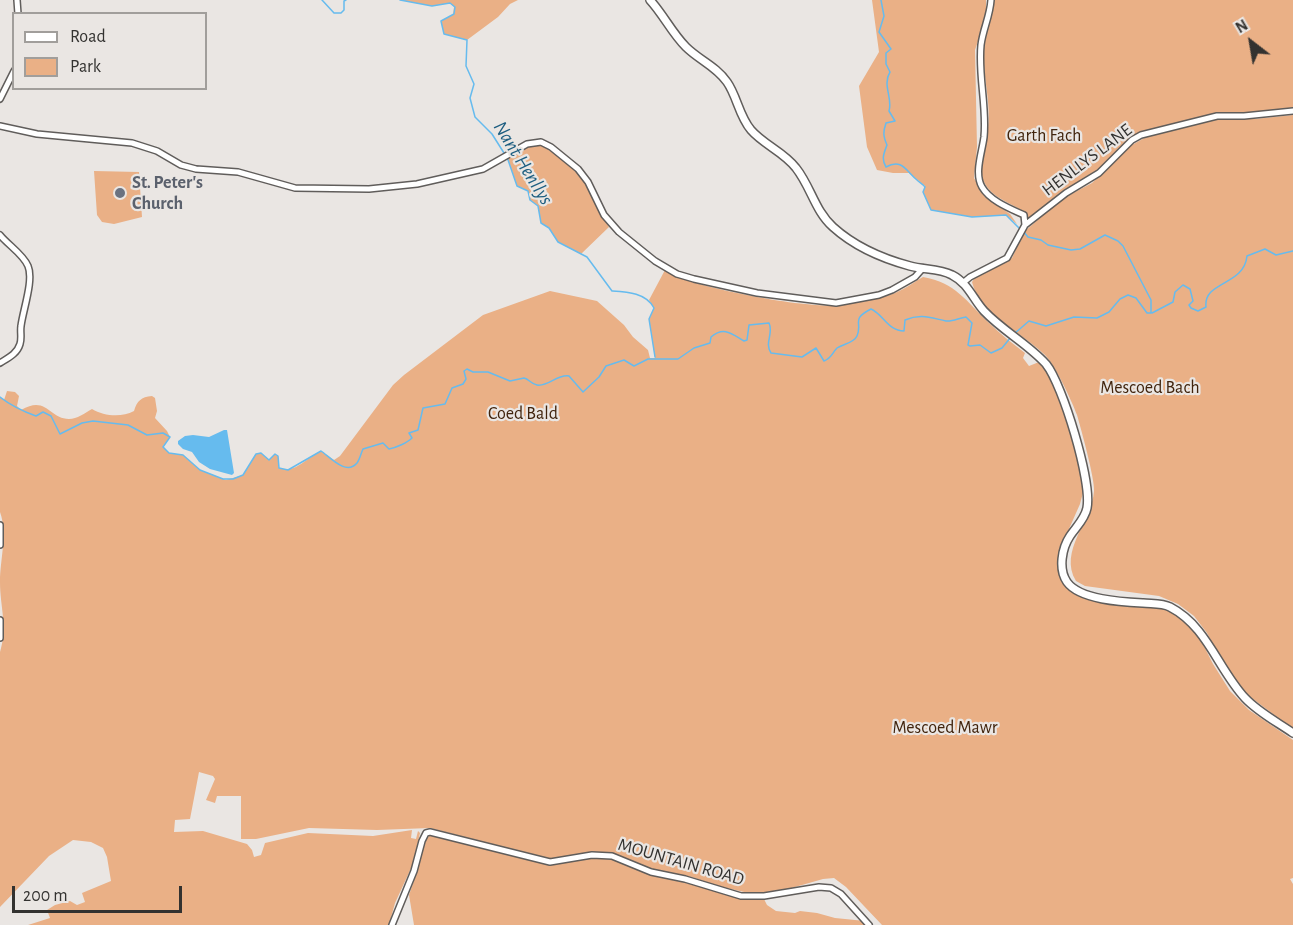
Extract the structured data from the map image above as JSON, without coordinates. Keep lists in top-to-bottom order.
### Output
{
  "streets": {
    "street": ["HENLLYS LANE", "MOUNTAIN ROAD"]
  },
  "water": ["Nant Henllys"],
  "parks": [
    "Garth Fach",
    "Mescoed Bach",
    "Coed Bald",
    "Mescoed Mawr"
  ],
  "places": ["St. Peter's Church"],
  "legend": ["Road", "Park"],
  "scale_bar": "200 m",
  "north": "top left"
}
